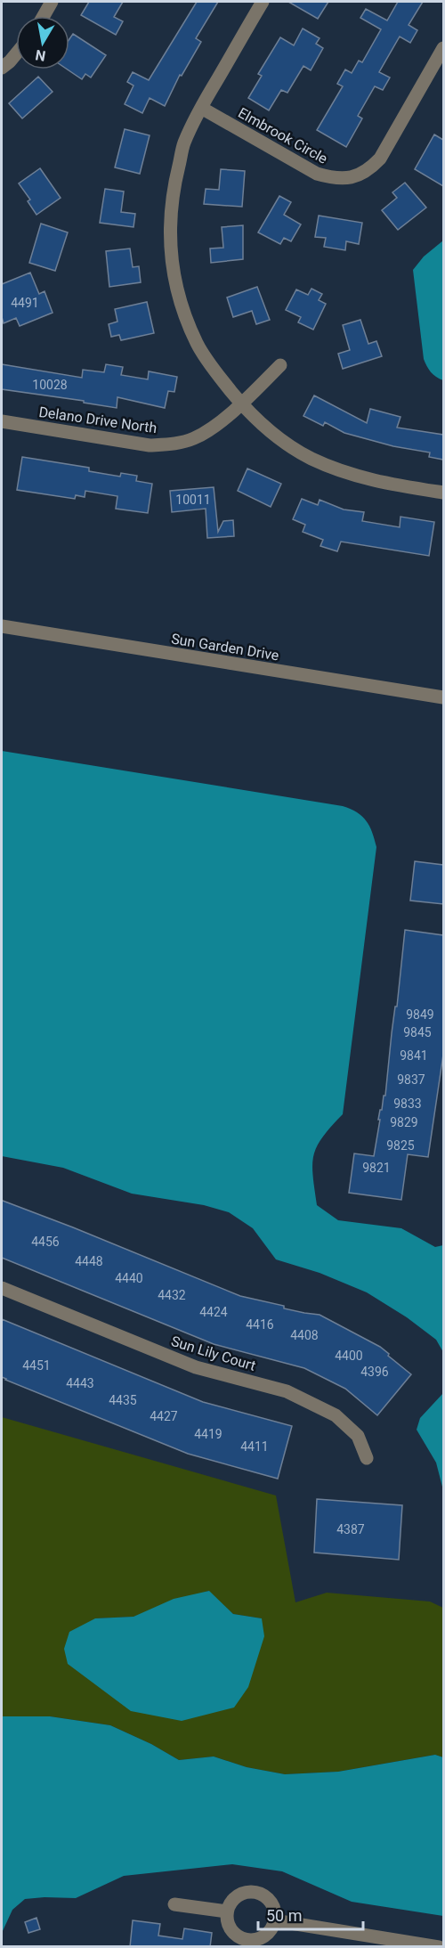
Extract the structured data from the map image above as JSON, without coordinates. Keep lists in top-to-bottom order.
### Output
{
  "streets": {
    "street": [
      "Elmbrook Circle",
      "Delano Drive North",
      "Sun Garden Drive",
      "Sun Lily Court"
    ]
  },
  "house_numbers": [
    "4491",
    "10028",
    "10011",
    "9849",
    "9845",
    "9841",
    "9837",
    "9833",
    "9829",
    "9825",
    "9821",
    "4456",
    "4448",
    "4440",
    "4432",
    "4424",
    "4416",
    "4408",
    "4400",
    "4451",
    "4396",
    "4443",
    "4435",
    "4427",
    "4419",
    "4411",
    "4387"
  ],
  "scale_bar": "50 m",
  "north": "bottom"
}
